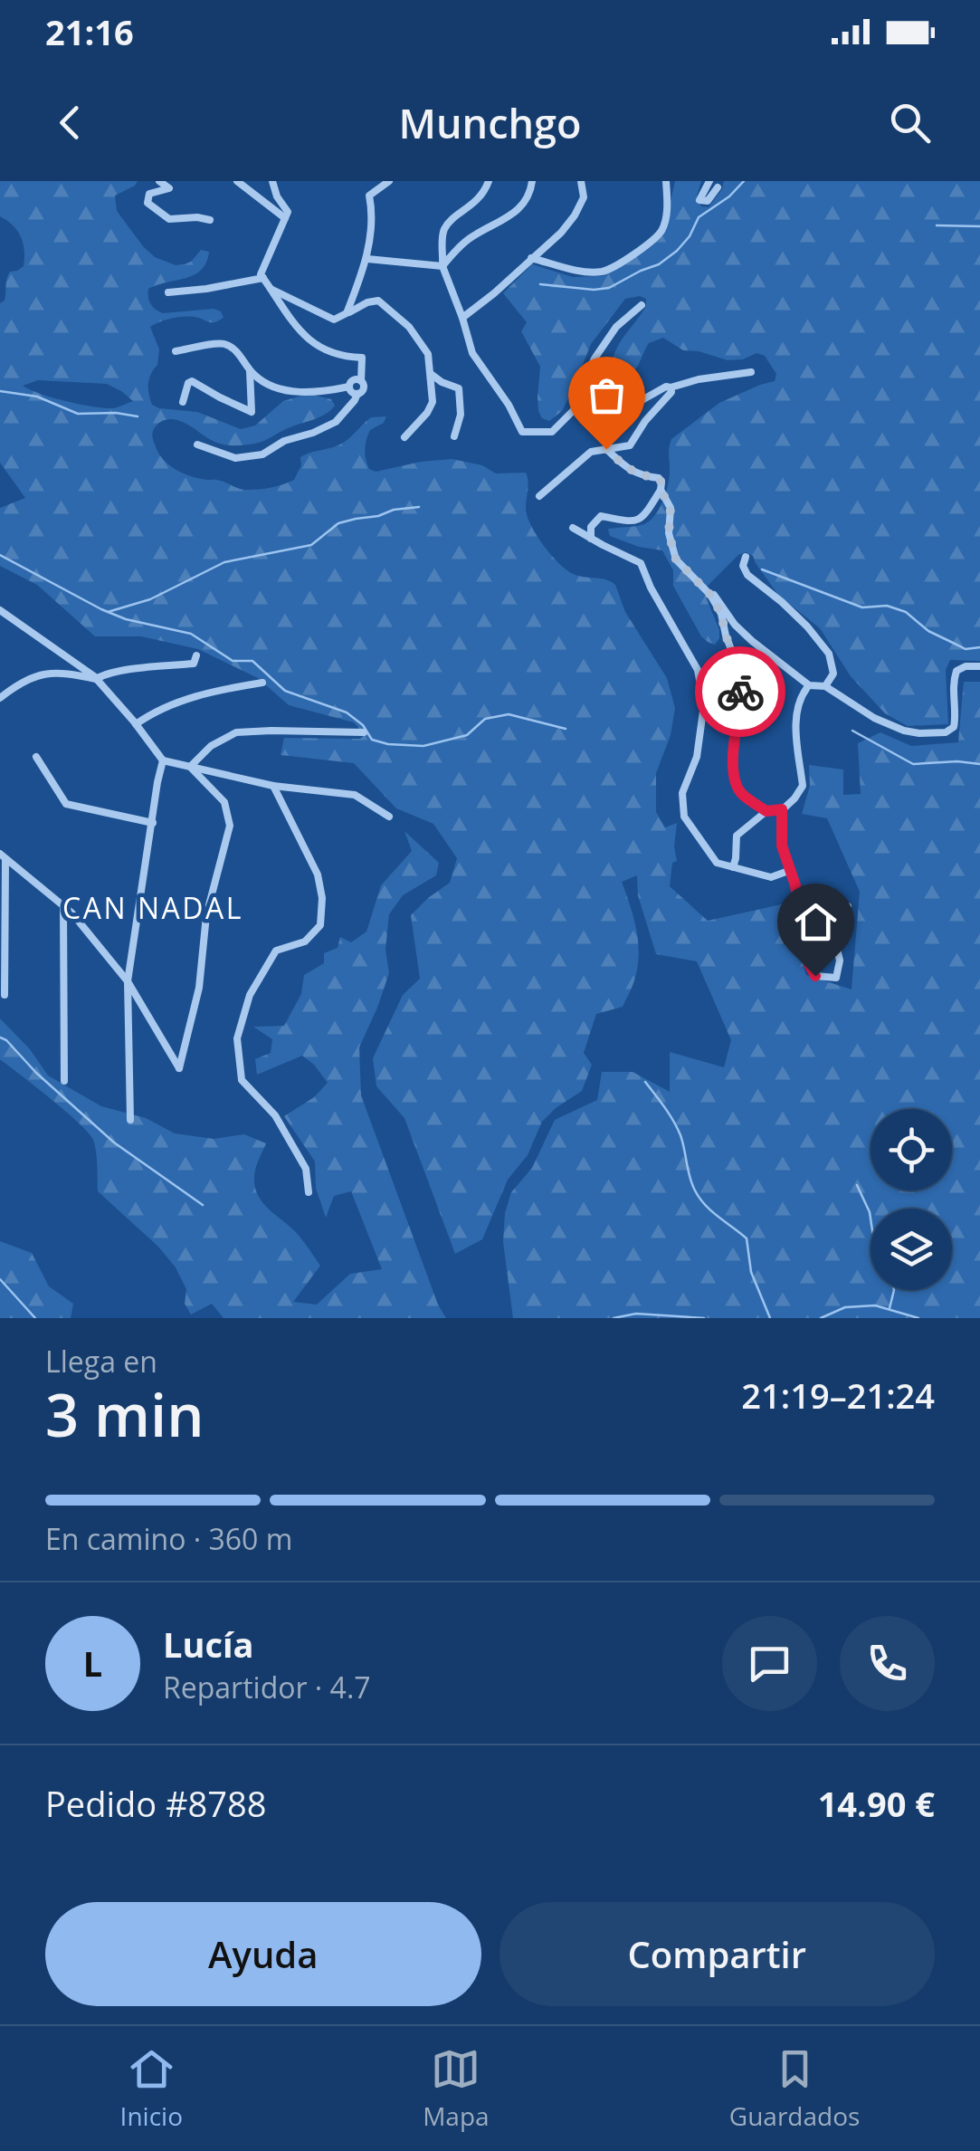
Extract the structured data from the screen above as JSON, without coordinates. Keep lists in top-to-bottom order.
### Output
{
  "districts": ["CAN NADAL"],
  "page": {
    "status": "21:16",
    "header": "Munchgo",
    "heading": ["3 min", "Llega en", "21:19–21:24"],
    "panel": [
      "Lucía",
      "Repartidor · 4.7",
      "Pedido #8788",
      "14.90 €"
    ],
    "bar": "En camino · 360 m",
    "round": "L",
    "buttons": ["Ayuda", "Compartir"],
    "tabs": ["Inicio", "Mapa", "Guardados"]
  }
}
